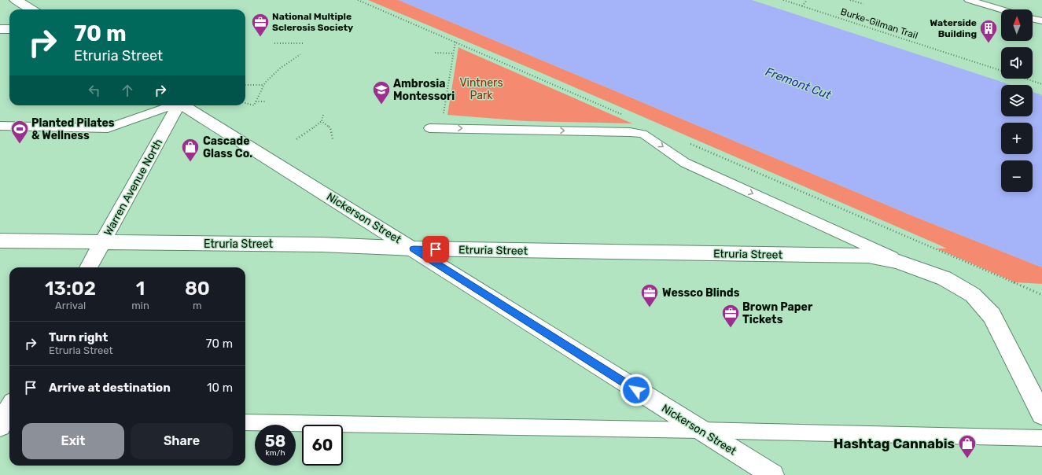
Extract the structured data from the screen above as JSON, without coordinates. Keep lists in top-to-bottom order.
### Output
{
  "streets": {
    "street": ["Warren Avenue North", "Nickerson Street", "Etruria Street"],
    "path": ["Burke-Gilman Trail"]
  },
  "crossings": [
    ["Warren Avenue North", "Etruria Street"],
    ["Nickerson Street", "Etruria Street"]
  ],
  "water": ["Fremont Cut"],
  "parks": ["Vintners Park"],
  "places": {
    "office": ["National Multiple Sclerosis Society", "Wessco Blinds", "Brown Paper Tickets"],
    "building": ["Waterside Building"],
    "school or university": ["Ambrosia Montessori"],
    "sports": ["Planted Pilates & Wellness"],
    "shop": ["Cascade Glass Co.", "Hashtag Cannabis"]
  },
  "north": "top",
  "page": {
    "map_buttons": ["+", "−"],
    "turn": ["70 m", "Etruria Street"],
    "eta": [
      "13:02",
      "Arrival",
      "1",
      "min",
      "80",
      "m"
    ],
    "list": [
      {
        "name": "Turn right",
        "note": "Etruria Street",
        "value": "70 m"
      },
      {
        "name": "Arrive at destination",
        "value": "10 m"
      }
    ],
    "buttons": ["Exit", "Share"],
    "speed": "58 km/h",
    "limit": "60"
  }
}
